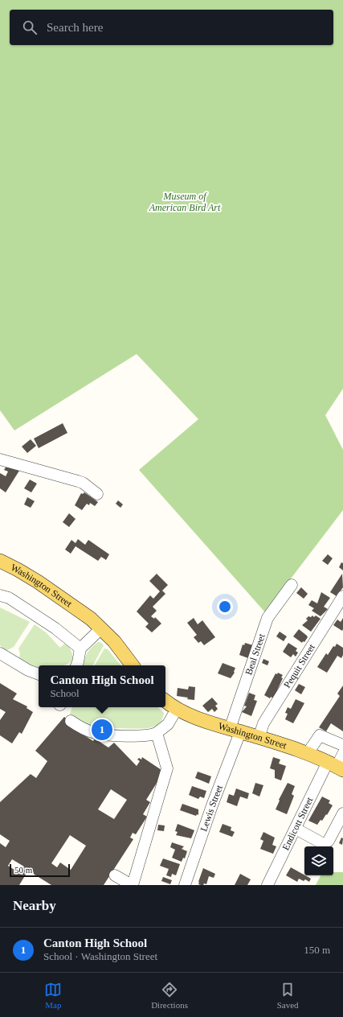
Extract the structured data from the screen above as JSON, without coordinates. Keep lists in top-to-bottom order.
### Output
{
  "streets": {
    "main road": ["Washington Street"],
    "street": [
      "Beal Street",
      "Pequit Street",
      "Lewis Street",
      "Endicott Street"
    ]
  },
  "crossings": [
    ["Washington Street", "Beal Street"],
    ["Washington Street", "Pequit Street"],
    ["Washington Street", "Lewis Street"],
    ["Washington Street", "Endicott Street"],
    ["Beal Street", "Lewis Street"]
  ],
  "parks": ["Museum of American Bird Art"],
  "scale_bar": "50 m",
  "page": {
    "search": "Search here",
    "popup": ["Canton High School", "School"],
    "pins": "1",
    "scale": "50 m",
    "heading": "Nearby",
    "list": [
      {
        "mark": "1",
        "name": "Canton High School",
        "note": "School · Washington Street",
        "value": "150 m"
      }
    ],
    "nav": ["Map", "Directions", "Saved"]
  }
}
